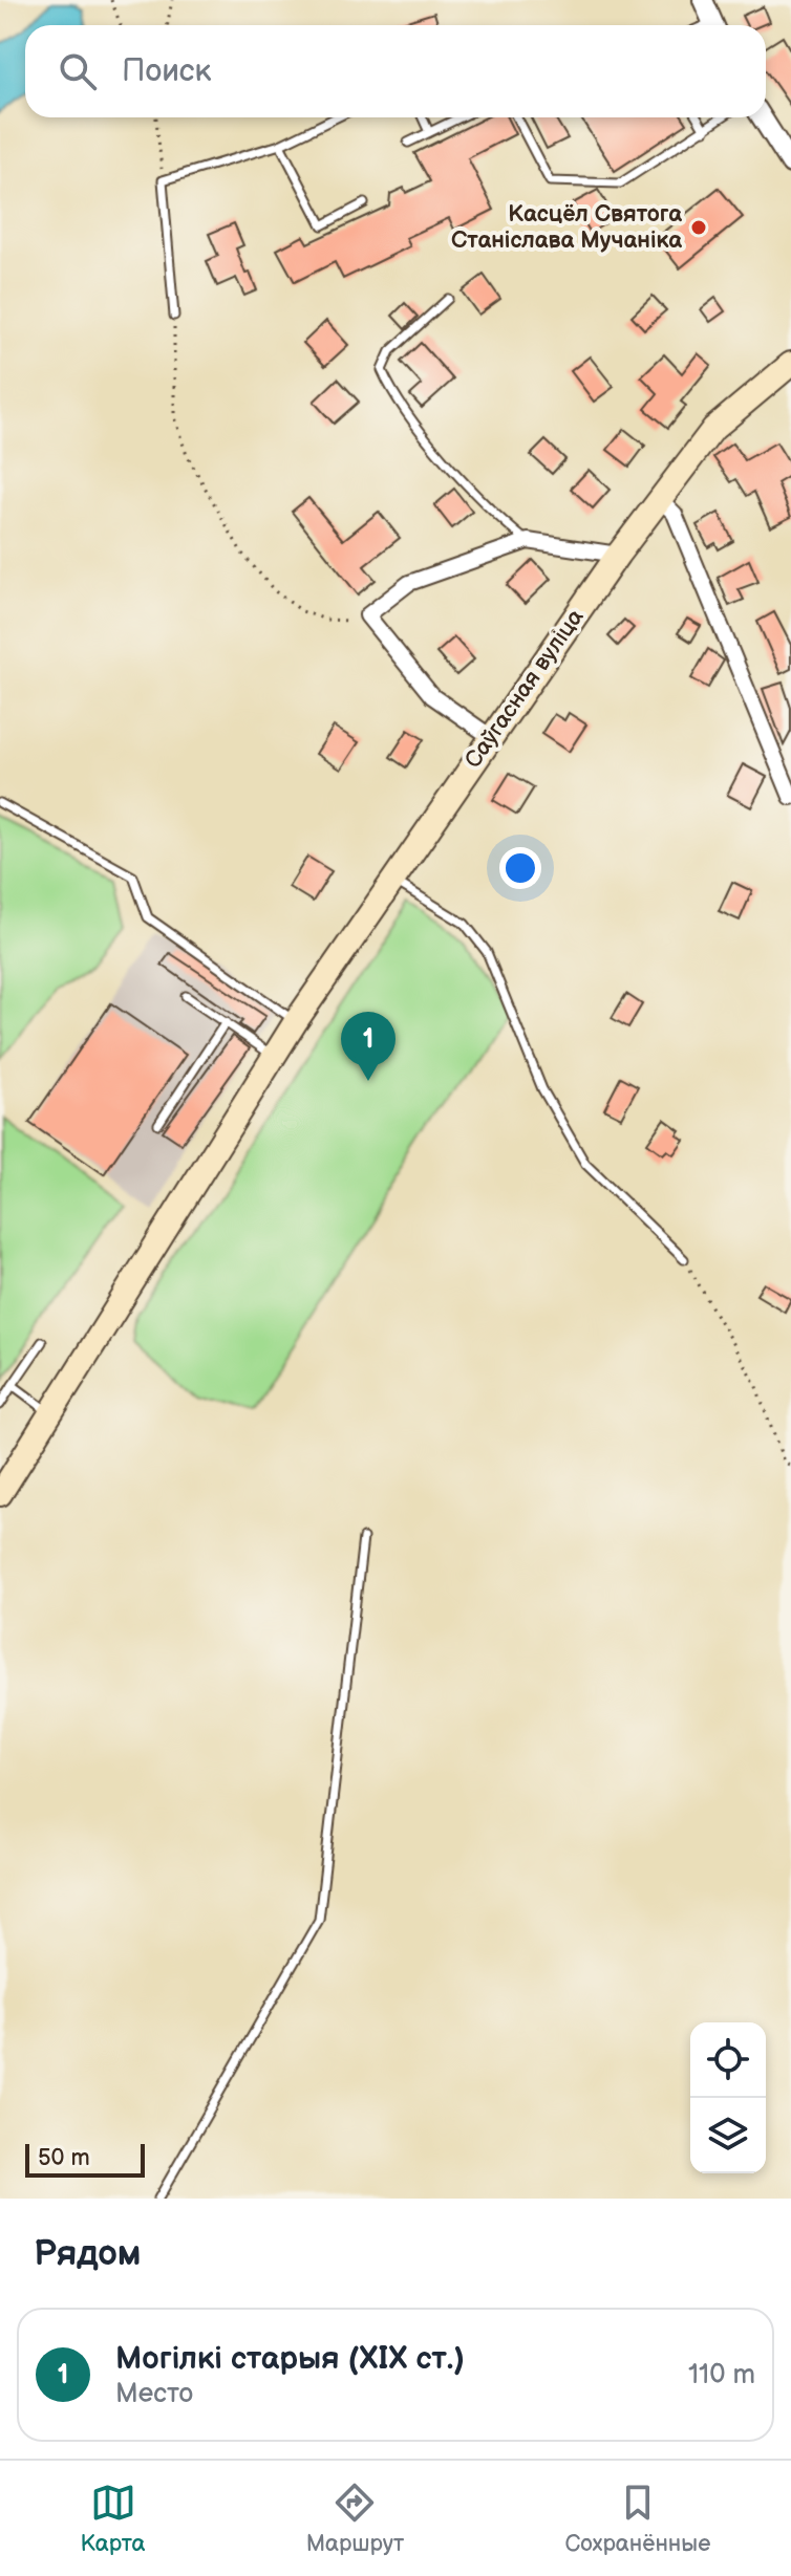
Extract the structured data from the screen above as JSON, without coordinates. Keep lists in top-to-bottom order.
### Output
{
  "streets": {
    "main road": ["Саўгасная вуліца"]
  },
  "places": ["Касцёл Святога Станіслава Мучаніка"],
  "scale_bar": "50 m",
  "page": {
    "search": "Поиск",
    "pins": "1",
    "scale": "50 m",
    "heading": "Рядом",
    "list": [
      {
        "mark": "1",
        "name": "Могілкі старыя (XIX ст.)",
        "note": "Место",
        "value": "110 m"
      }
    ],
    "nav": ["Карта", "Маршрут", "Сохранённые"]
  }
}
